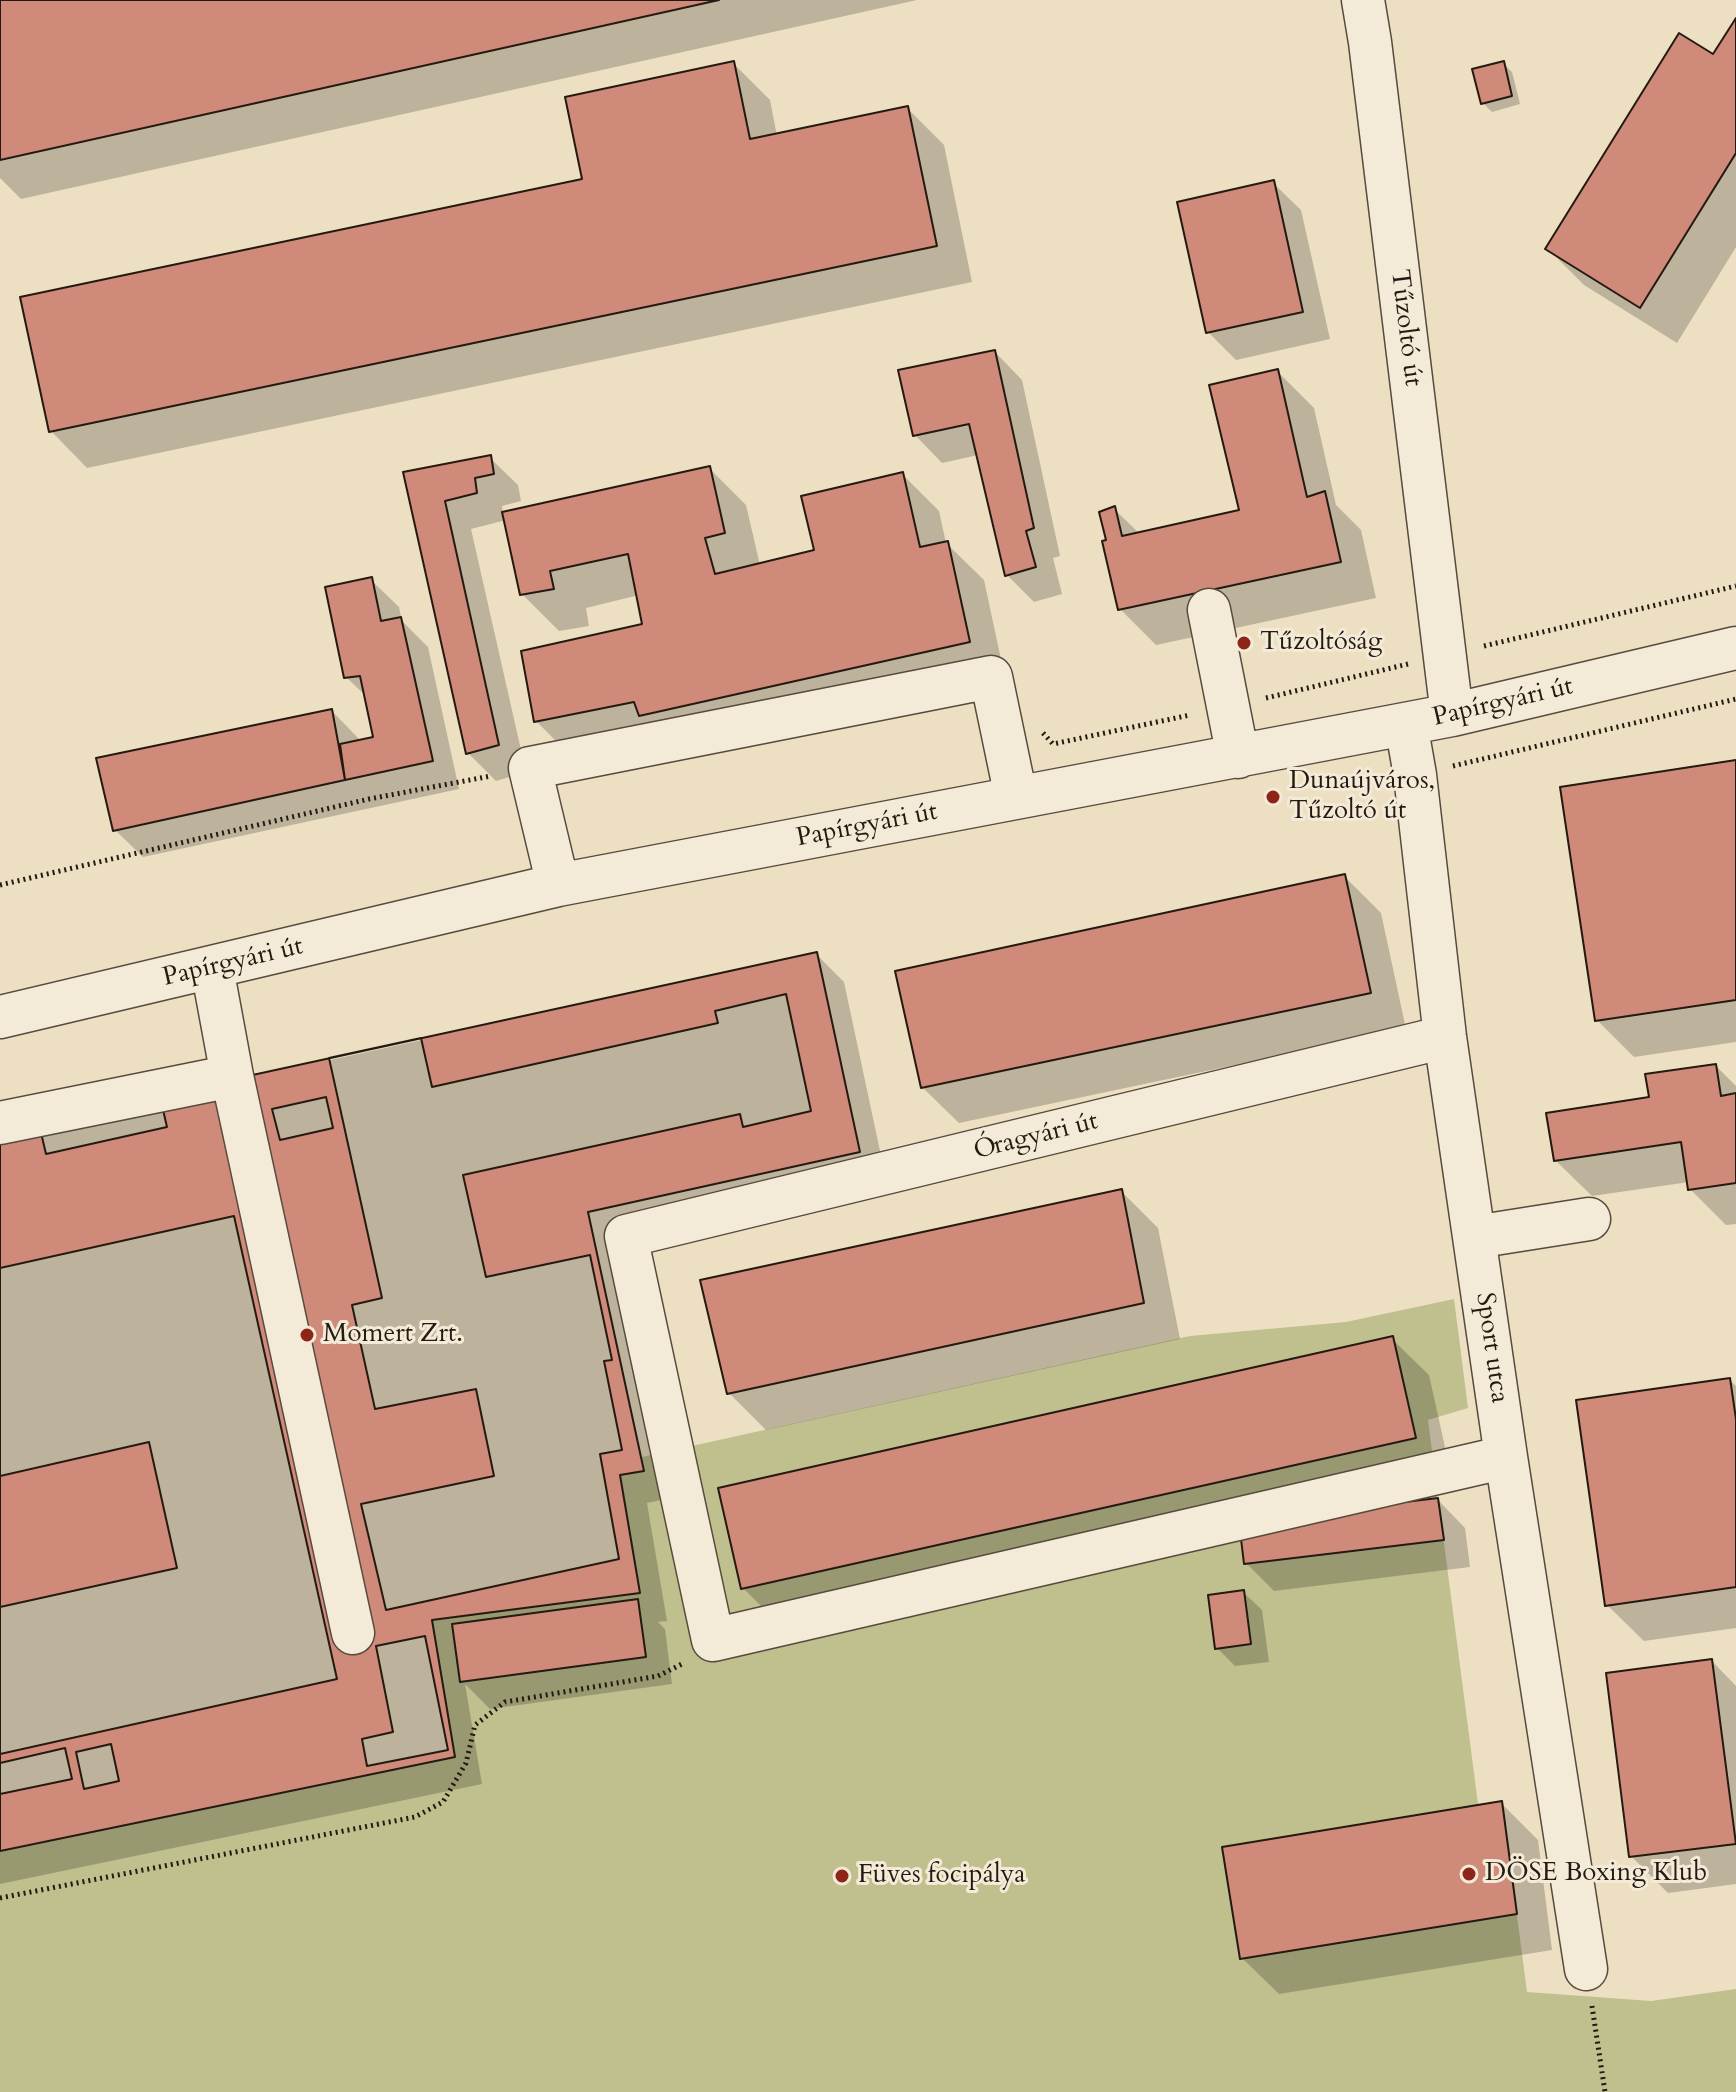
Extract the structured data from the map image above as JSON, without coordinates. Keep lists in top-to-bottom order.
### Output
{
  "streets": {
    "street": [
      "Tűzoltó út",
      "Papírgyári út",
      "Óragyári út",
      "Sport utca"
    ]
  },
  "crossings": [
    ["Tűzoltó út", "Papírgyári út"],
    ["Papírgyári út", "Sport utca"],
    ["Óragyári út", "Sport utca"]
  ],
  "places": [
    "Tűzoltóság",
    "Dunaújváros, Tűzoltó út",
    "Momert Zrt.",
    "DÖSE Boxing Klub",
    "Füves focipálya"
  ]
}
